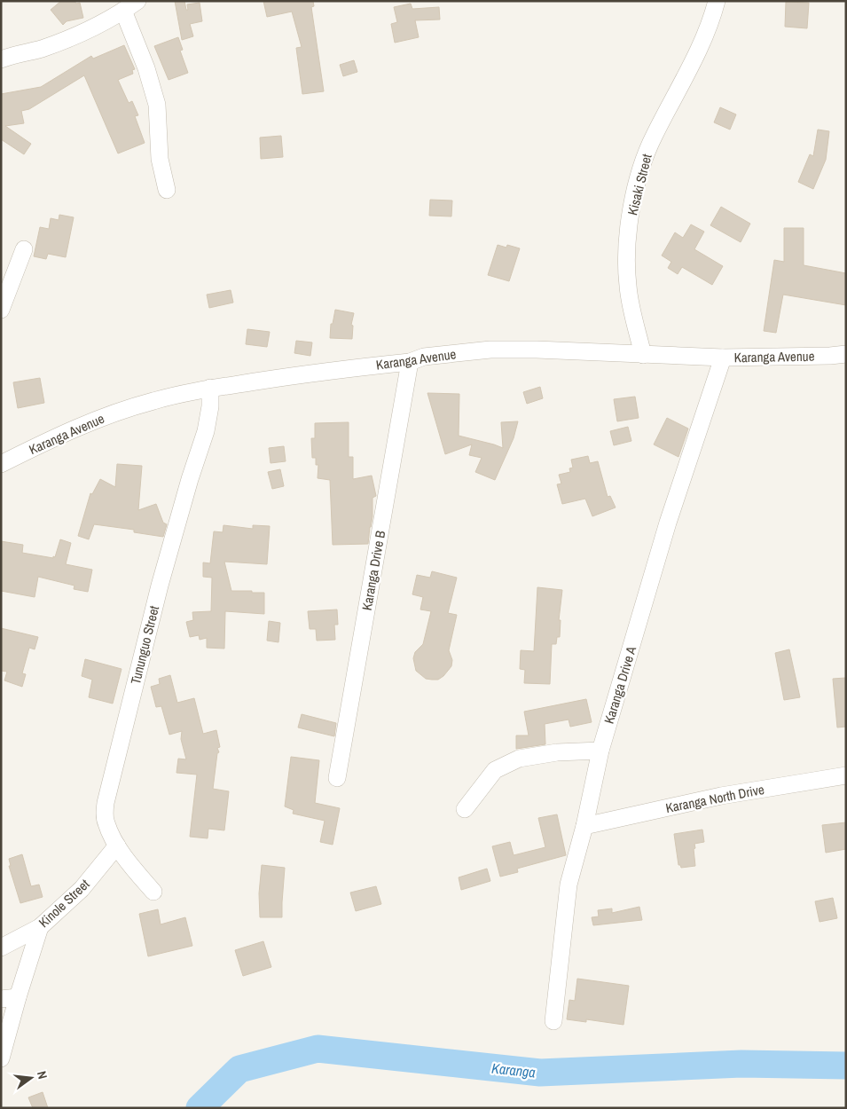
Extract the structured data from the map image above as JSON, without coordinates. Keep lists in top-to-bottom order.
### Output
{
  "streets": {
    "street": [
      "Kisaki Street",
      "Karanga Avenue",
      "Karanga Drive B",
      "Tununguo Street",
      "Karanga Drive A",
      "Karanga North Drive",
      "Kinole Street"
    ]
  },
  "crossings": [
    ["Kisaki Street", "Karanga Avenue"],
    ["Karanga Avenue", "Karanga Drive B"],
    ["Karanga Avenue", "Tununguo Street"],
    ["Karanga Avenue", "Karanga Drive A"],
    ["Tununguo Street", "Kinole Street"],
    ["Karanga Drive A", "Karanga North Drive"]
  ],
  "water": ["Karanga"],
  "north": "right"
}
